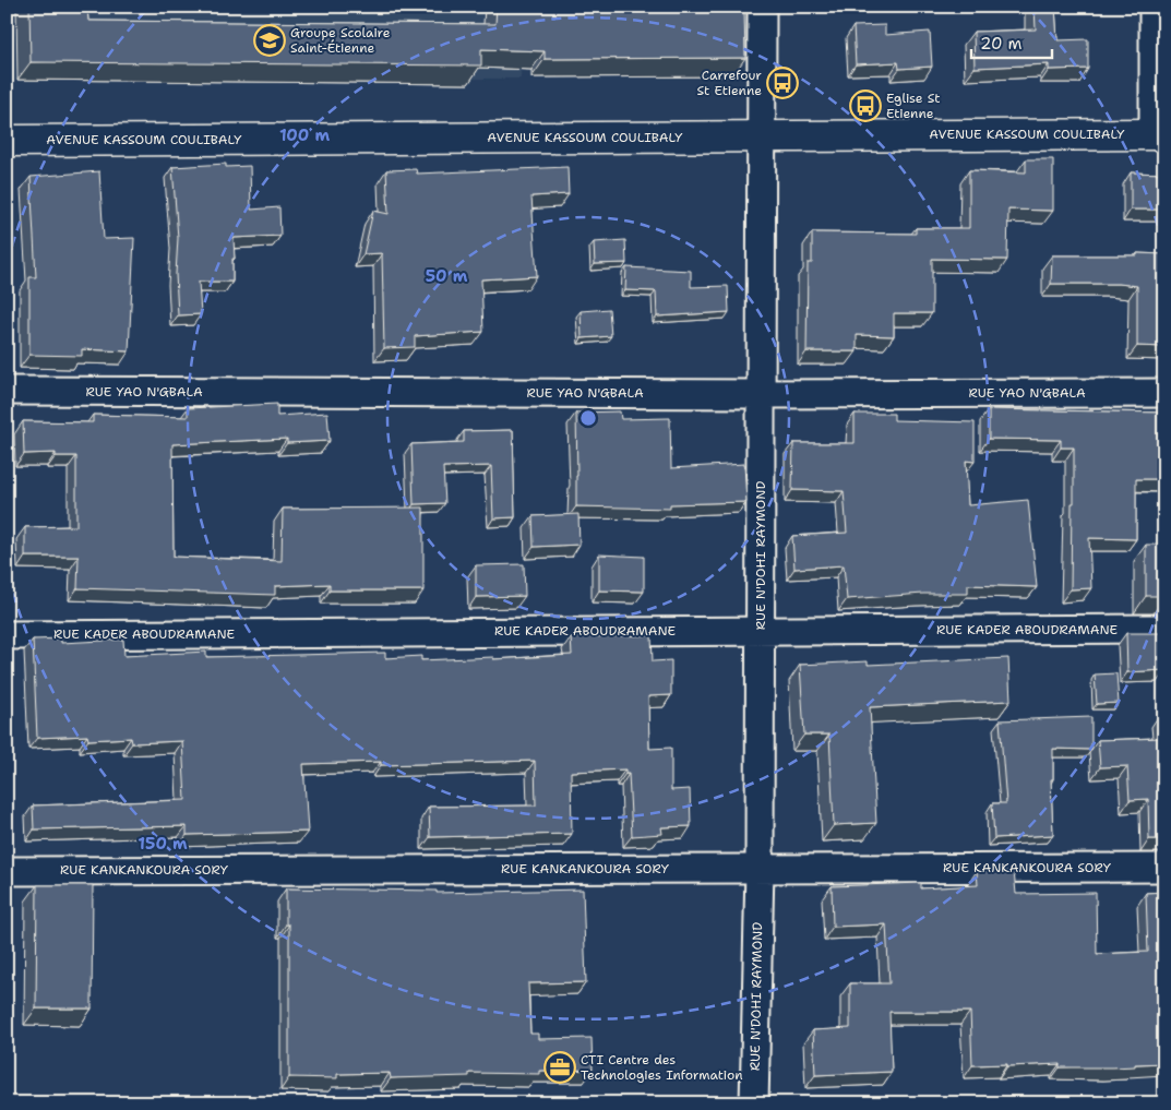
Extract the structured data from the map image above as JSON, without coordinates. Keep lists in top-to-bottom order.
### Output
{
  "streets": {
    "street": [
      "AVENUE KASSOUM COULIBALY",
      "RUE YAO N'GBALA",
      "RUE N'DOHI RAYMOND",
      "RUE KADER ABOUDRAMANE",
      "RUE KANKANKOURA SORY"
    ]
  },
  "crossings": [
    ["AVENUE KASSOUM COULIBALY", "RUE N'DOHI RAYMOND"],
    ["RUE YAO N'GBALA", "RUE N'DOHI RAYMOND"],
    ["RUE N'DOHI RAYMOND", "RUE KADER ABOUDRAMANE"],
    ["RUE N'DOHI RAYMOND", "RUE KANKANKOURA SORY"]
  ],
  "places": {
    "school or university": ["Groupe Scolaire Saint-Étienne"],
    "bus stop": ["Carrefour St Etienne", "Eglise St Etienne"],
    "office": ["CTI Centre des Technologies Information"]
  },
  "scale_bar": "20 m",
  "rings": ["100 m", "50 m", "150 m"]
}
